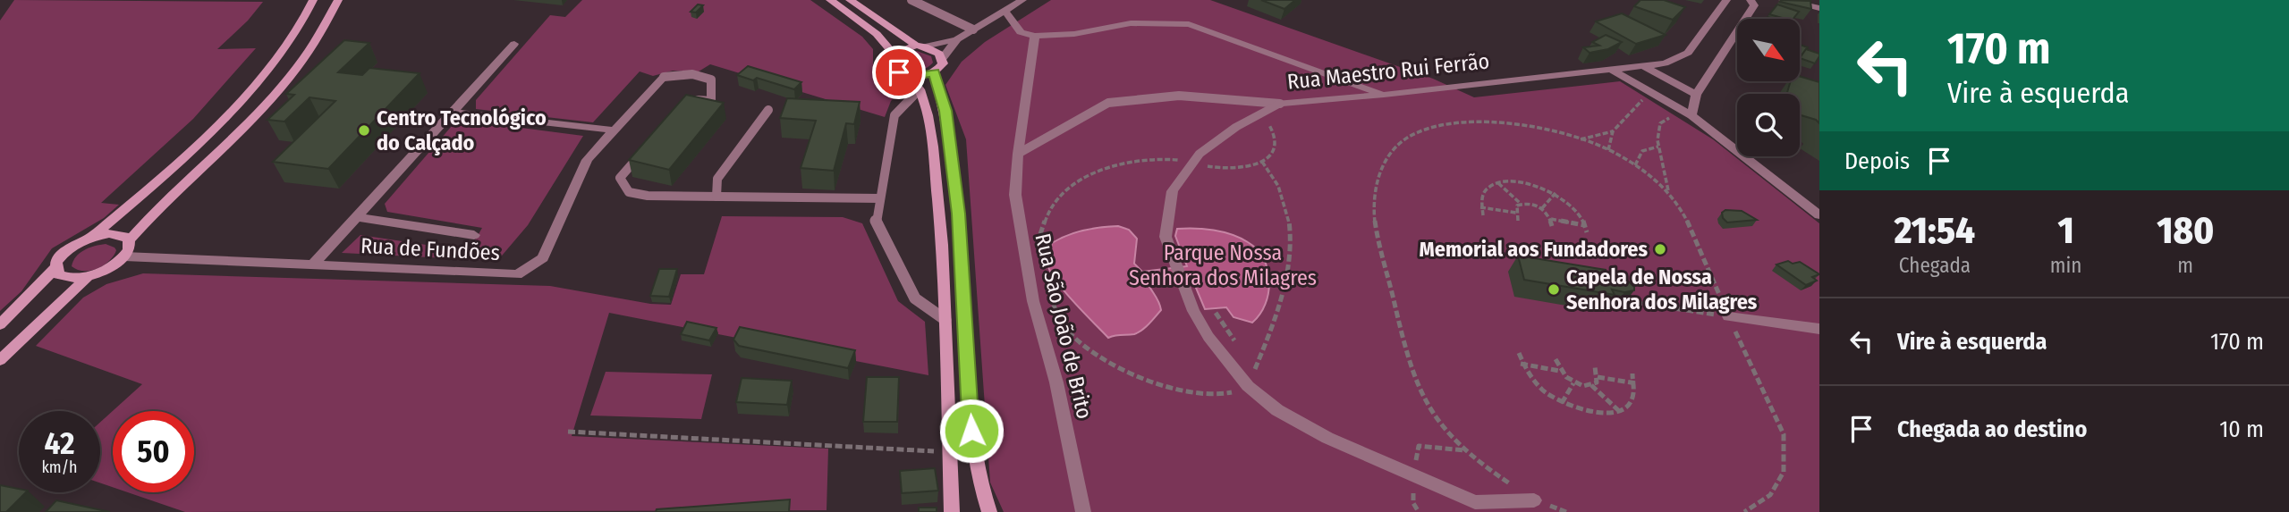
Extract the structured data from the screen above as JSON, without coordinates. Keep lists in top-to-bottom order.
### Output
{
  "streets": {
    "street": ["Rua Maestro Rui Ferrão", "Rua de Fundões", "Rua São João de Brito"]
  },
  "parks": ["Parque Nossa Senhora dos Milagres"],
  "places": ["Centro Tecnológico do Calçado", "Memorial aos Fundadores", "Capela de Nossa Senhora dos Milagres"],
  "north": "bottom right",
  "page": {
    "turn": ["170 m", "Vire à esquerda"],
    "then": "Depois",
    "eta": [
      "21:54",
      "Chegada",
      "1",
      "min",
      "180",
      "m"
    ],
    "list": [
      {
        "name": "Vire à esquerda",
        "value": "170 m"
      },
      {
        "name": "Chegada ao destino",
        "value": "10 m"
      }
    ],
    "speed": "42 km/h",
    "limit": "50"
  }
}
